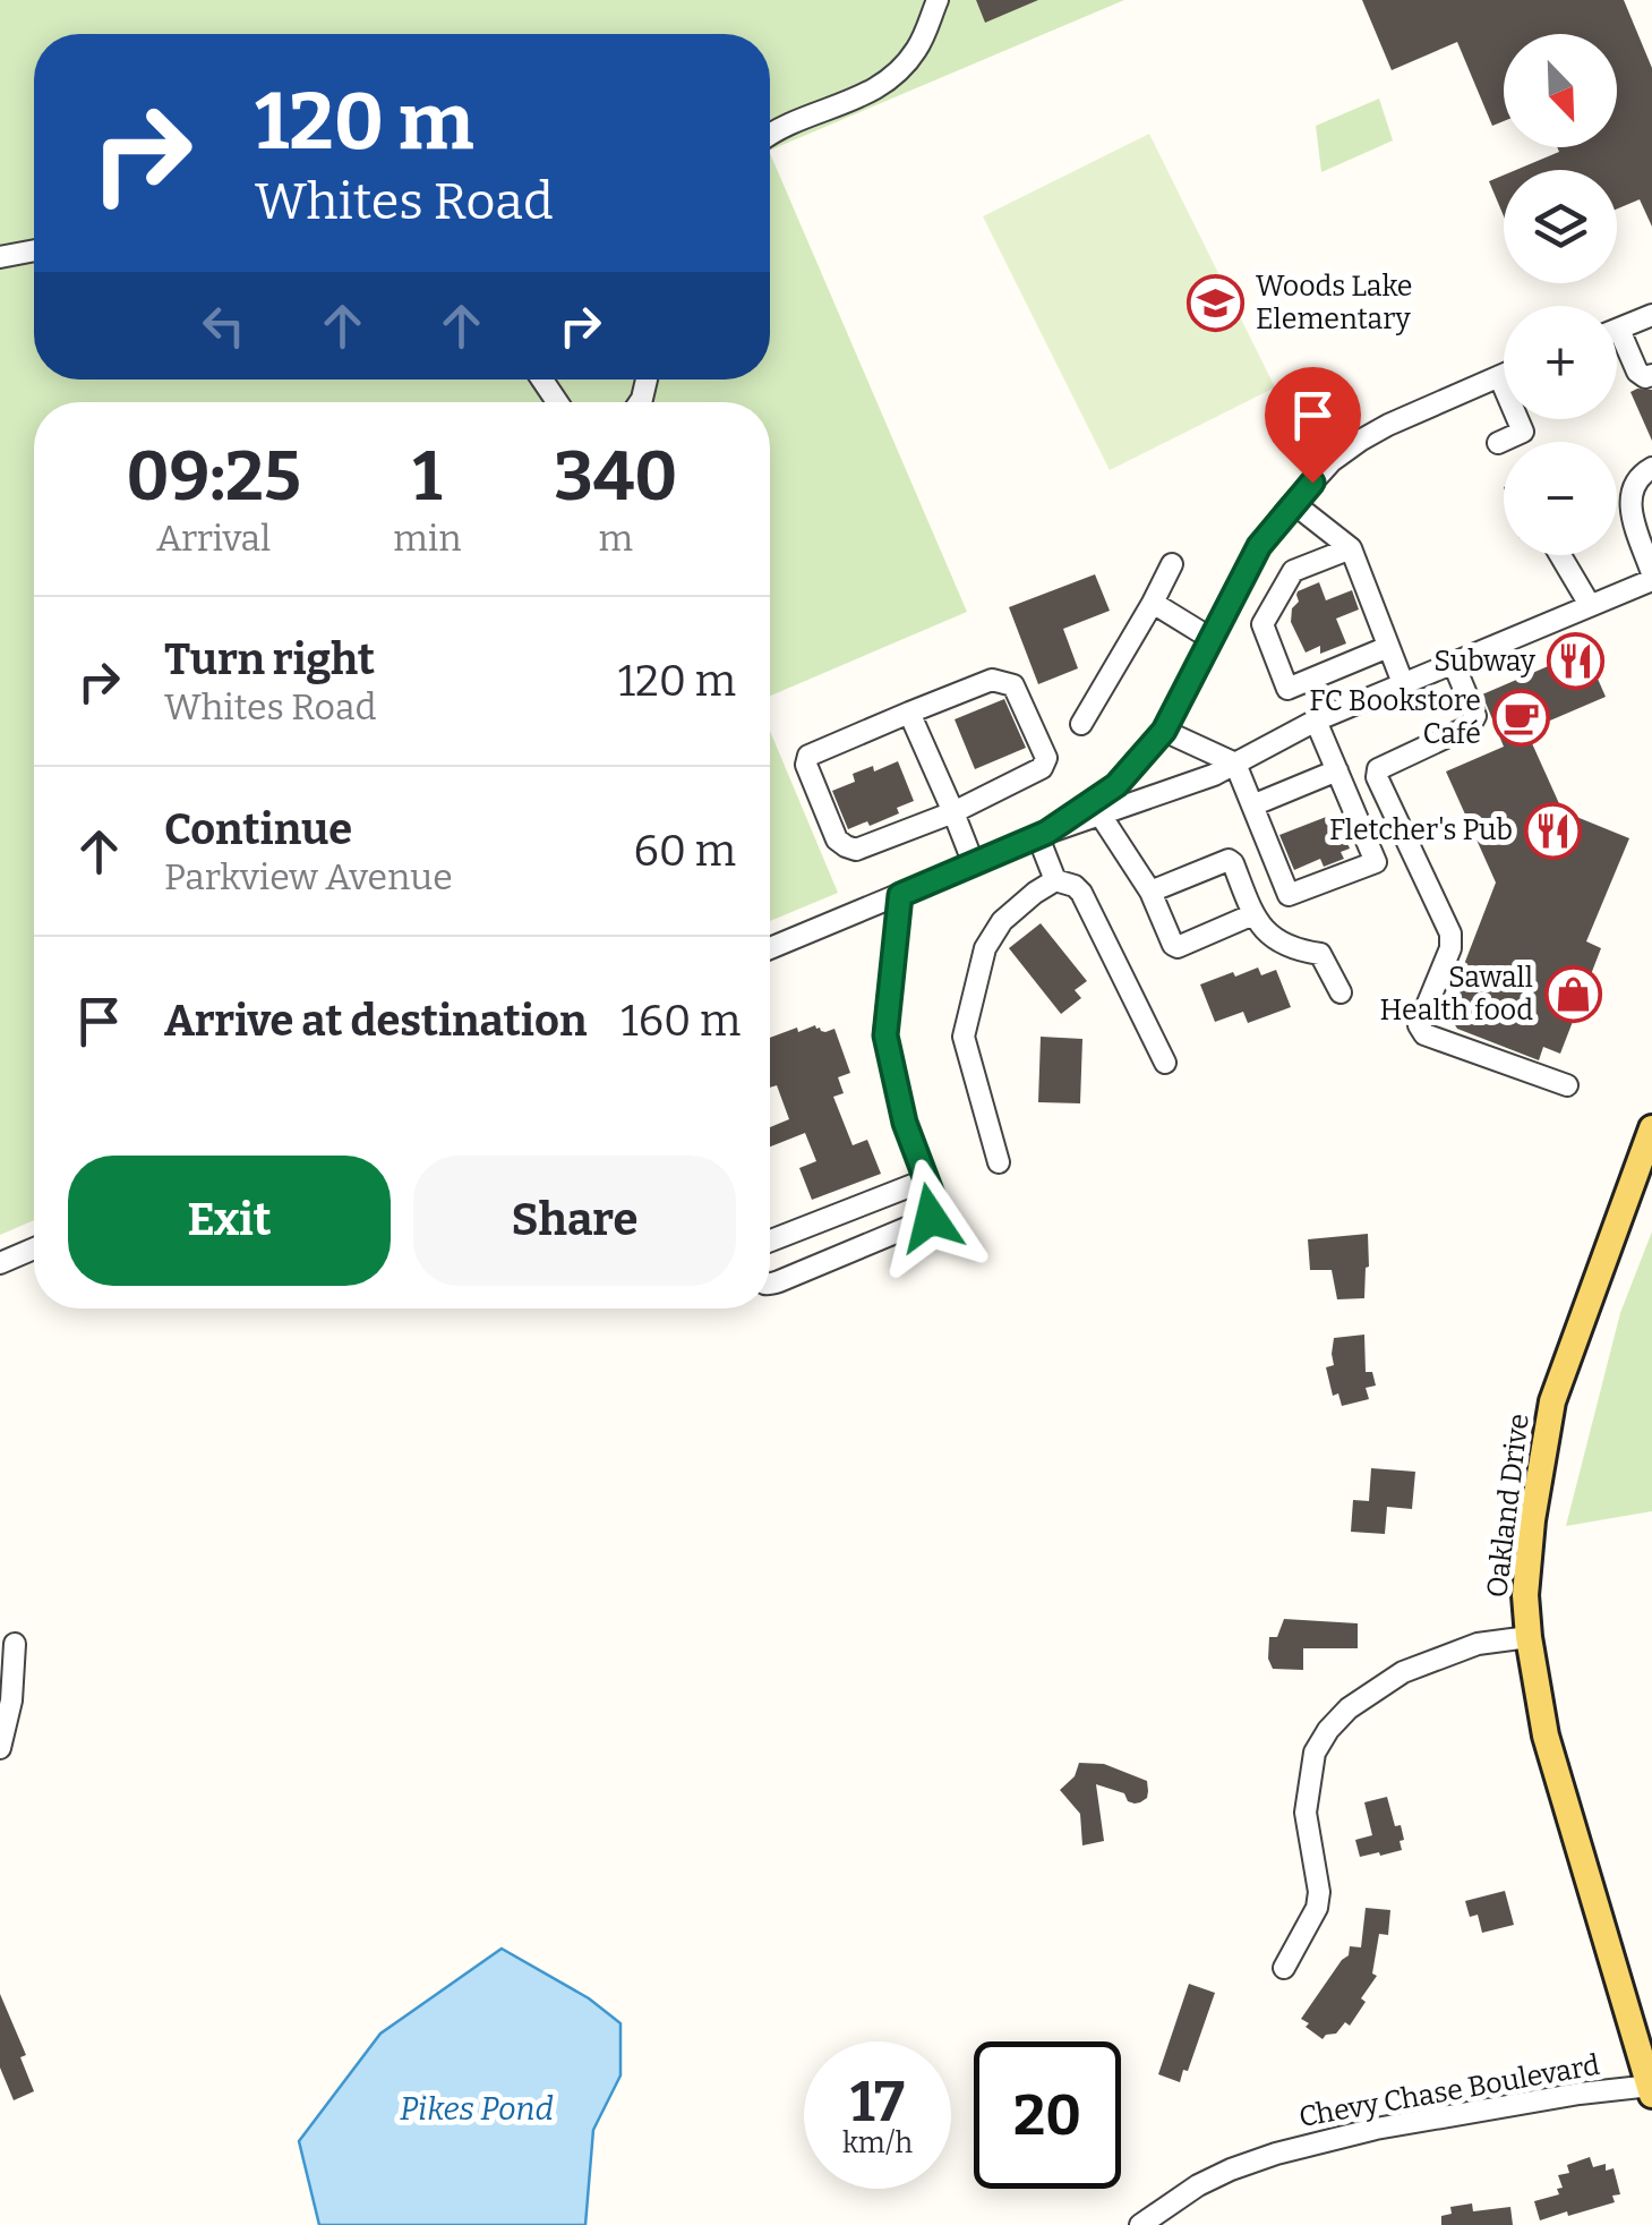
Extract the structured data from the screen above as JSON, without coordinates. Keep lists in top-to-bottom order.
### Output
{
  "streets": {
    "main road": ["Oakland Drive"],
    "street": ["Chevy Chase Boulevard"]
  },
  "crossings": [
    ["Oakland Drive", "Chevy Chase Boulevard"]
  ],
  "water": ["Pikes Pond"],
  "places": {
    "school or university": ["Woods Lake Elementary"],
    "restaurant": ["Subway", "Fletcher's Pub"],
    "cafe": ["FC Bookstore Café"],
    "shop": ["Sawall Health food"]
  },
  "north": "bottom right",
  "page": {
    "map_buttons": ["+", "−"],
    "turn": ["120 m", "Whites Road"],
    "eta": [
      "09:25",
      "Arrival",
      "1",
      "min",
      "340",
      "m"
    ],
    "list": [
      {
        "name": "Turn right",
        "note": "Whites Road",
        "value": "120 m"
      },
      {
        "name": "Continue",
        "note": "Parkview Avenue",
        "value": "60 m"
      },
      {
        "name": "Arrive at destination",
        "value": "160 m"
      }
    ],
    "buttons": ["Exit", "Share"],
    "speed": "17 km/h",
    "limit": "20"
  }
}
